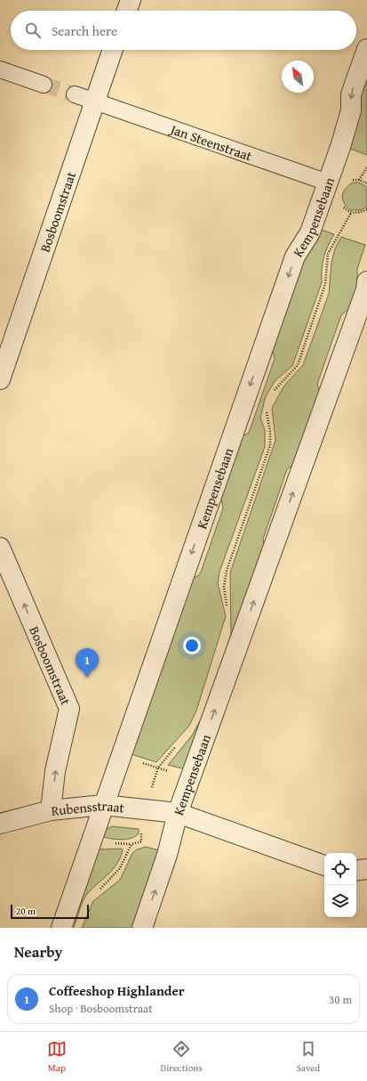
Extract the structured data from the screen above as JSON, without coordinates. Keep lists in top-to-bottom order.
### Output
{
  "streets": {
    "street": [
      "Jan Steenstraat",
      "Bosboomstraat",
      "Kempensebaan",
      "Rubensstraat"
    ]
  },
  "crossings": [
    ["Jan Steenstraat", "Bosboomstraat"],
    ["Jan Steenstraat", "Kempensebaan"],
    ["Bosboomstraat", "Rubensstraat"],
    ["Kempensebaan", "Rubensstraat"]
  ],
  "one_way": ["Bosboomstraat"],
  "scale_bar": "20 m",
  "north": "top left",
  "page": {
    "search": "Search here",
    "pins": "1",
    "scale": "20 m",
    "heading": "Nearby",
    "list": [
      {
        "mark": "1",
        "name": "Coffeeshop Highlander",
        "note": "Shop · Bosboomstraat",
        "value": "30 m"
      }
    ],
    "nav": ["Map", "Directions", "Saved"]
  }
}
